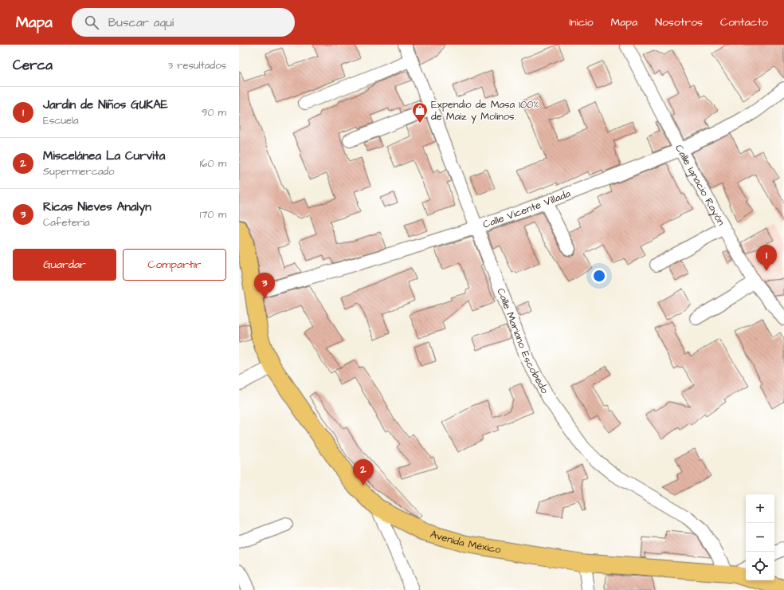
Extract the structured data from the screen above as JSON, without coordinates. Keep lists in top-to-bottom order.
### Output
{
  "streets": {
    "main road": ["Avenida México"],
    "street": ["Calle Ignacio Rayón", "Calle Vicente Villada", "Calle Mariano Escobedo"]
  },
  "crossings": [
    ["Calle Ignacio Rayón", "Calle Vicente Villada"],
    ["Calle Vicente Villada", "Calle Mariano Escobedo"],
    ["Calle Vicente Villada", "Avenida México"],
    ["Calle Mariano Escobedo", "Avenida México"]
  ],
  "places": {
    "shop": ["Expendio de Masa 100% de Maíz y Molinos."]
  },
  "page": {
    "header": "Mapa",
    "search": "Buscar aquí",
    "nav": [
      "Inicio",
      "Mapa",
      "Nosotros",
      "Contacto"
    ],
    "heading": ["Cerca", "3 resultados"],
    "list": [
      {
        "mark": "1",
        "name": "Jardin de Niños GUKAE",
        "note": "Escuela",
        "value": "90 m"
      },
      {
        "mark": "2",
        "name": "Miscelánea La Curvita",
        "note": "Supermercado",
        "value": "160 m"
      },
      {
        "mark": "3",
        "name": "Ricas Nieves Analyn",
        "note": "Cafetería",
        "value": "170 m"
      }
    ],
    "buttons": ["Guardar", "Compartir"],
    "pins": ["1", "3", "2"],
    "map_buttons": ["+", "−"]
  }
}
